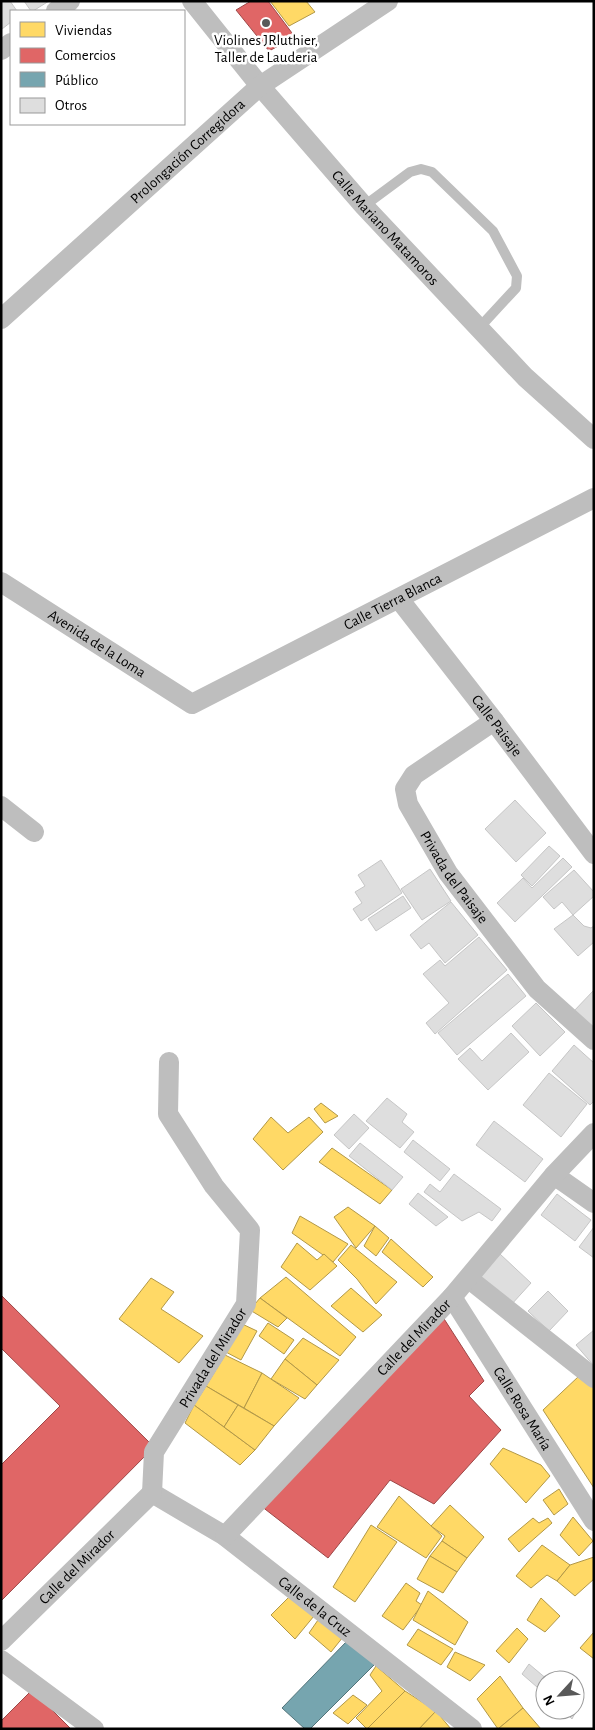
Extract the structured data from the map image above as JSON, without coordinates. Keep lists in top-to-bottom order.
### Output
{
  "streets": {
    "street": [
      "Prolongación Corregidora",
      "Calle Mariano Matamoros",
      "Calle Tierra Blanca",
      "Avenida de la Loma",
      "Calle Paisaje",
      "Privada del Paisaje",
      "Calle del Mirador",
      "Privada del Mirador",
      "Calle Rosa María",
      "Calle de la Cruz"
    ]
  },
  "crossings": [
    ["Prolongación Corregidora", "Calle Mariano Matamoros"],
    ["Calle Tierra Blanca", "Avenida de la Loma"],
    ["Calle Tierra Blanca", "Calle Paisaje"],
    ["Calle Paisaje", "Privada del Paisaje"],
    ["Calle del Mirador", "Privada del Mirador"],
    ["Calle del Mirador", "Calle Rosa María"],
    ["Calle del Mirador", "Calle de la Cruz"],
    ["Privada del Mirador", "Calle de la Cruz"]
  ],
  "places": ["Violines JRluthier, Taller de Lauderia"],
  "legend": [
    "Viviendas",
    "Comercios",
    "Público",
    "Otros"
  ],
  "north": "bottom left"
}
